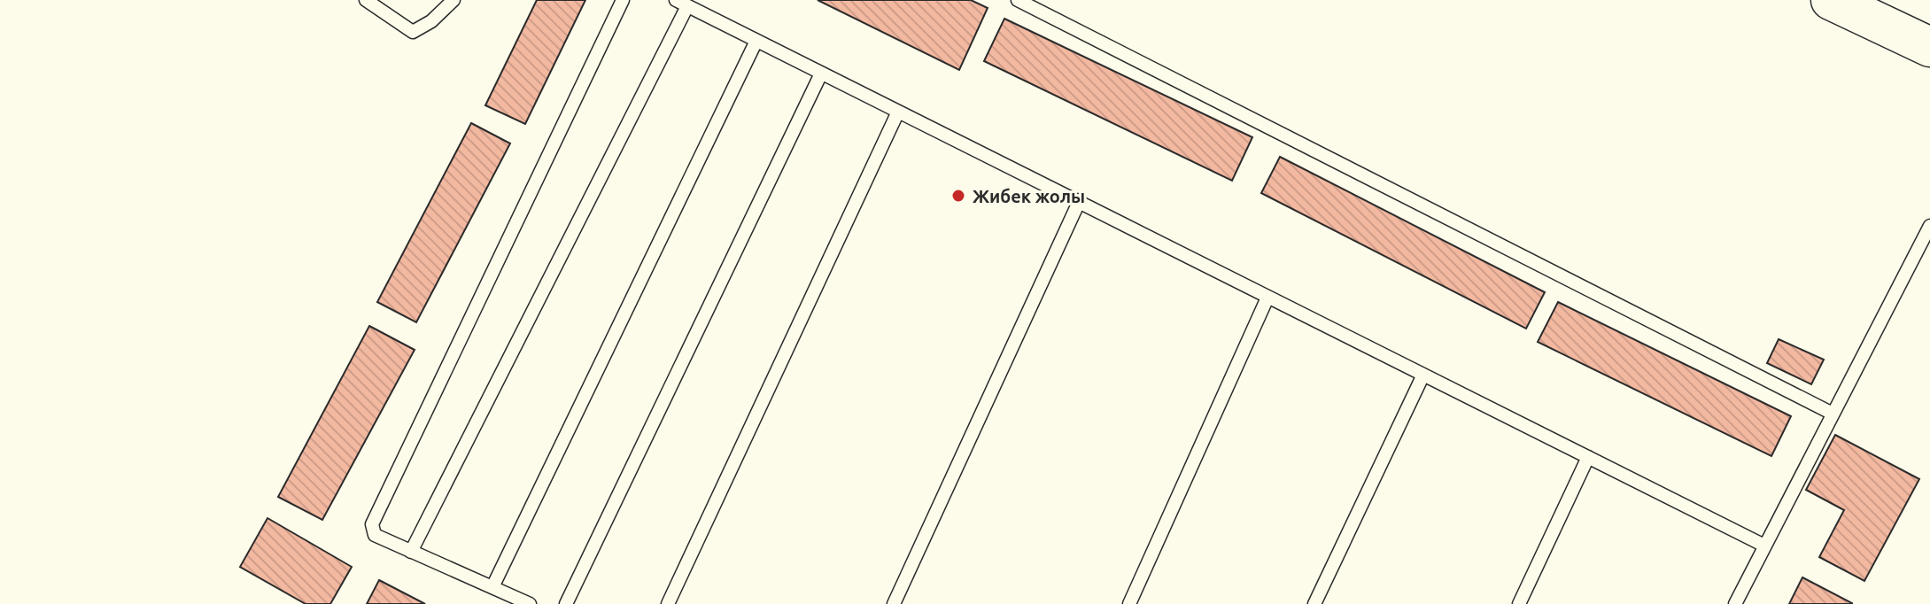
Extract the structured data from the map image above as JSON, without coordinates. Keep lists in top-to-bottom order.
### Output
{
  "places": ["Жибек жолы"]
}
